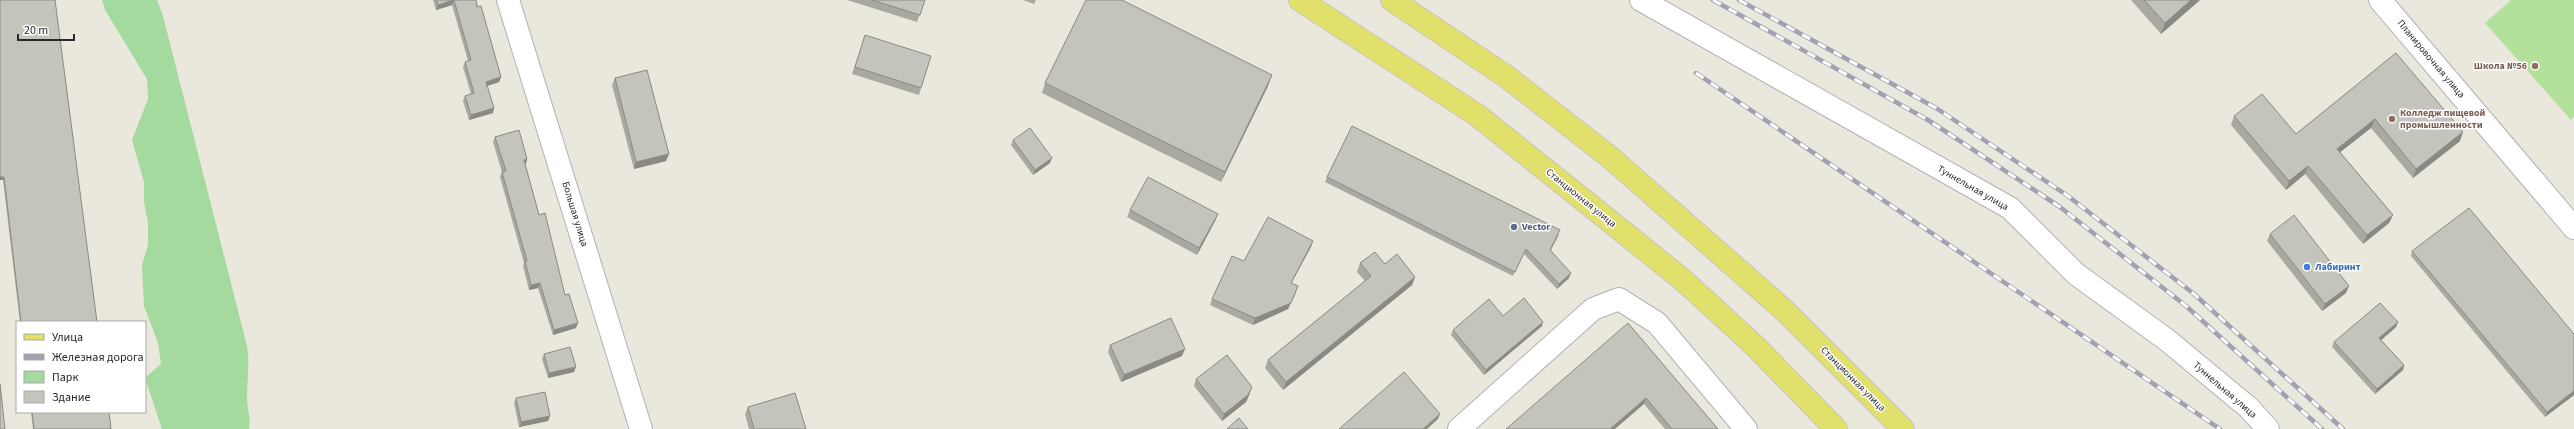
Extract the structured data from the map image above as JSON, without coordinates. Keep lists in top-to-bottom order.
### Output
{
  "streets": {
    "main road": ["Станционная улица"],
    "street": ["Планировочная улица", "Туннельная улица", "Большая улица"]
  },
  "places": [
    "Школа №56",
    "Колледж пищевой промышленности",
    "Vector",
    "Лабиринт"
  ],
  "legend": [
    "Улица",
    "Железная дорога",
    "Парк",
    "Здание"
  ],
  "scale_bar": "20 m"
}
